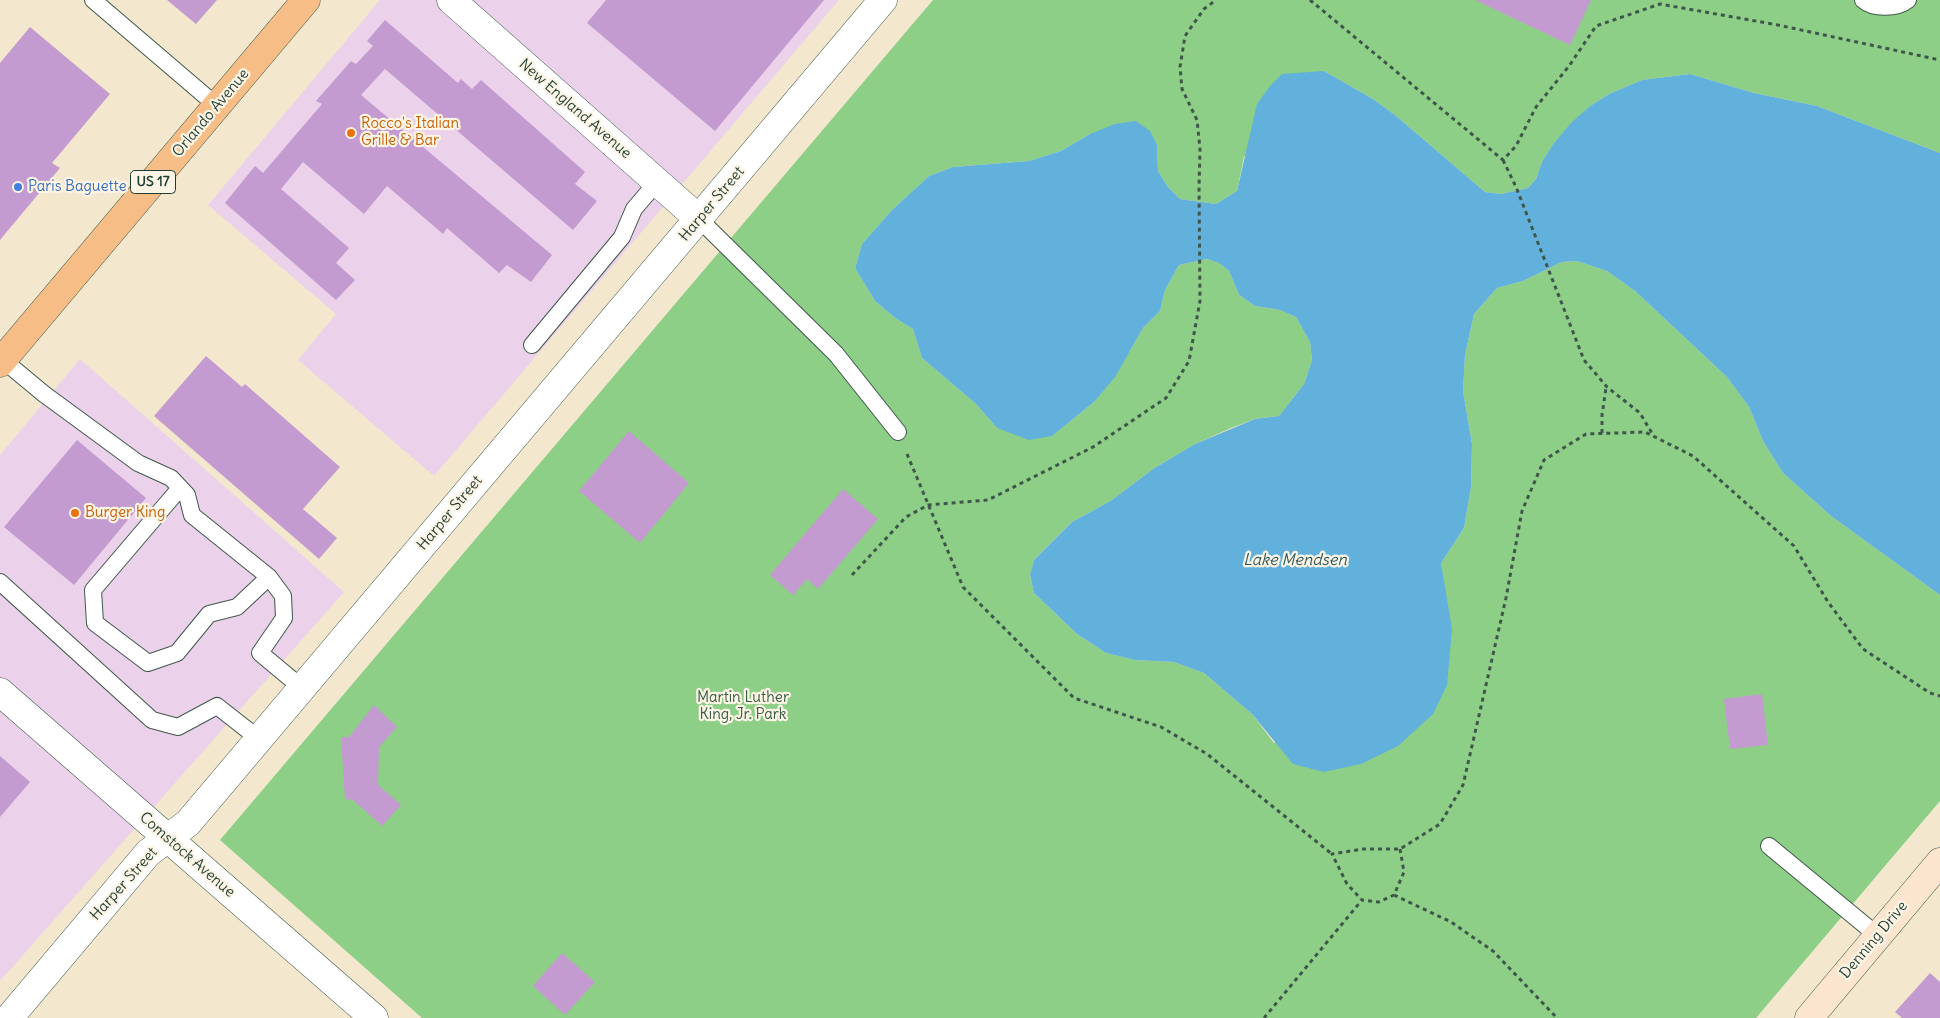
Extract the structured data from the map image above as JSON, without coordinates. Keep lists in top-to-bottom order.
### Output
{
  "streets": {
    "main road": ["Orlando Avenue", "US 17"],
    "street": [
      "New England Avenue",
      "Harper Street",
      "Comstock Avenue",
      "Denning Drive"
    ]
  },
  "crossings": [
    ["New England Avenue", "Harper Street"],
    ["Harper Street", "Comstock Avenue"]
  ],
  "water": ["Lake Mendsen"],
  "parks": ["Martin Luther King, Jr. Park"],
  "places": ["Rocco's Italian Grille & Bar", "Paris Baguette", "Burger King"]
}
